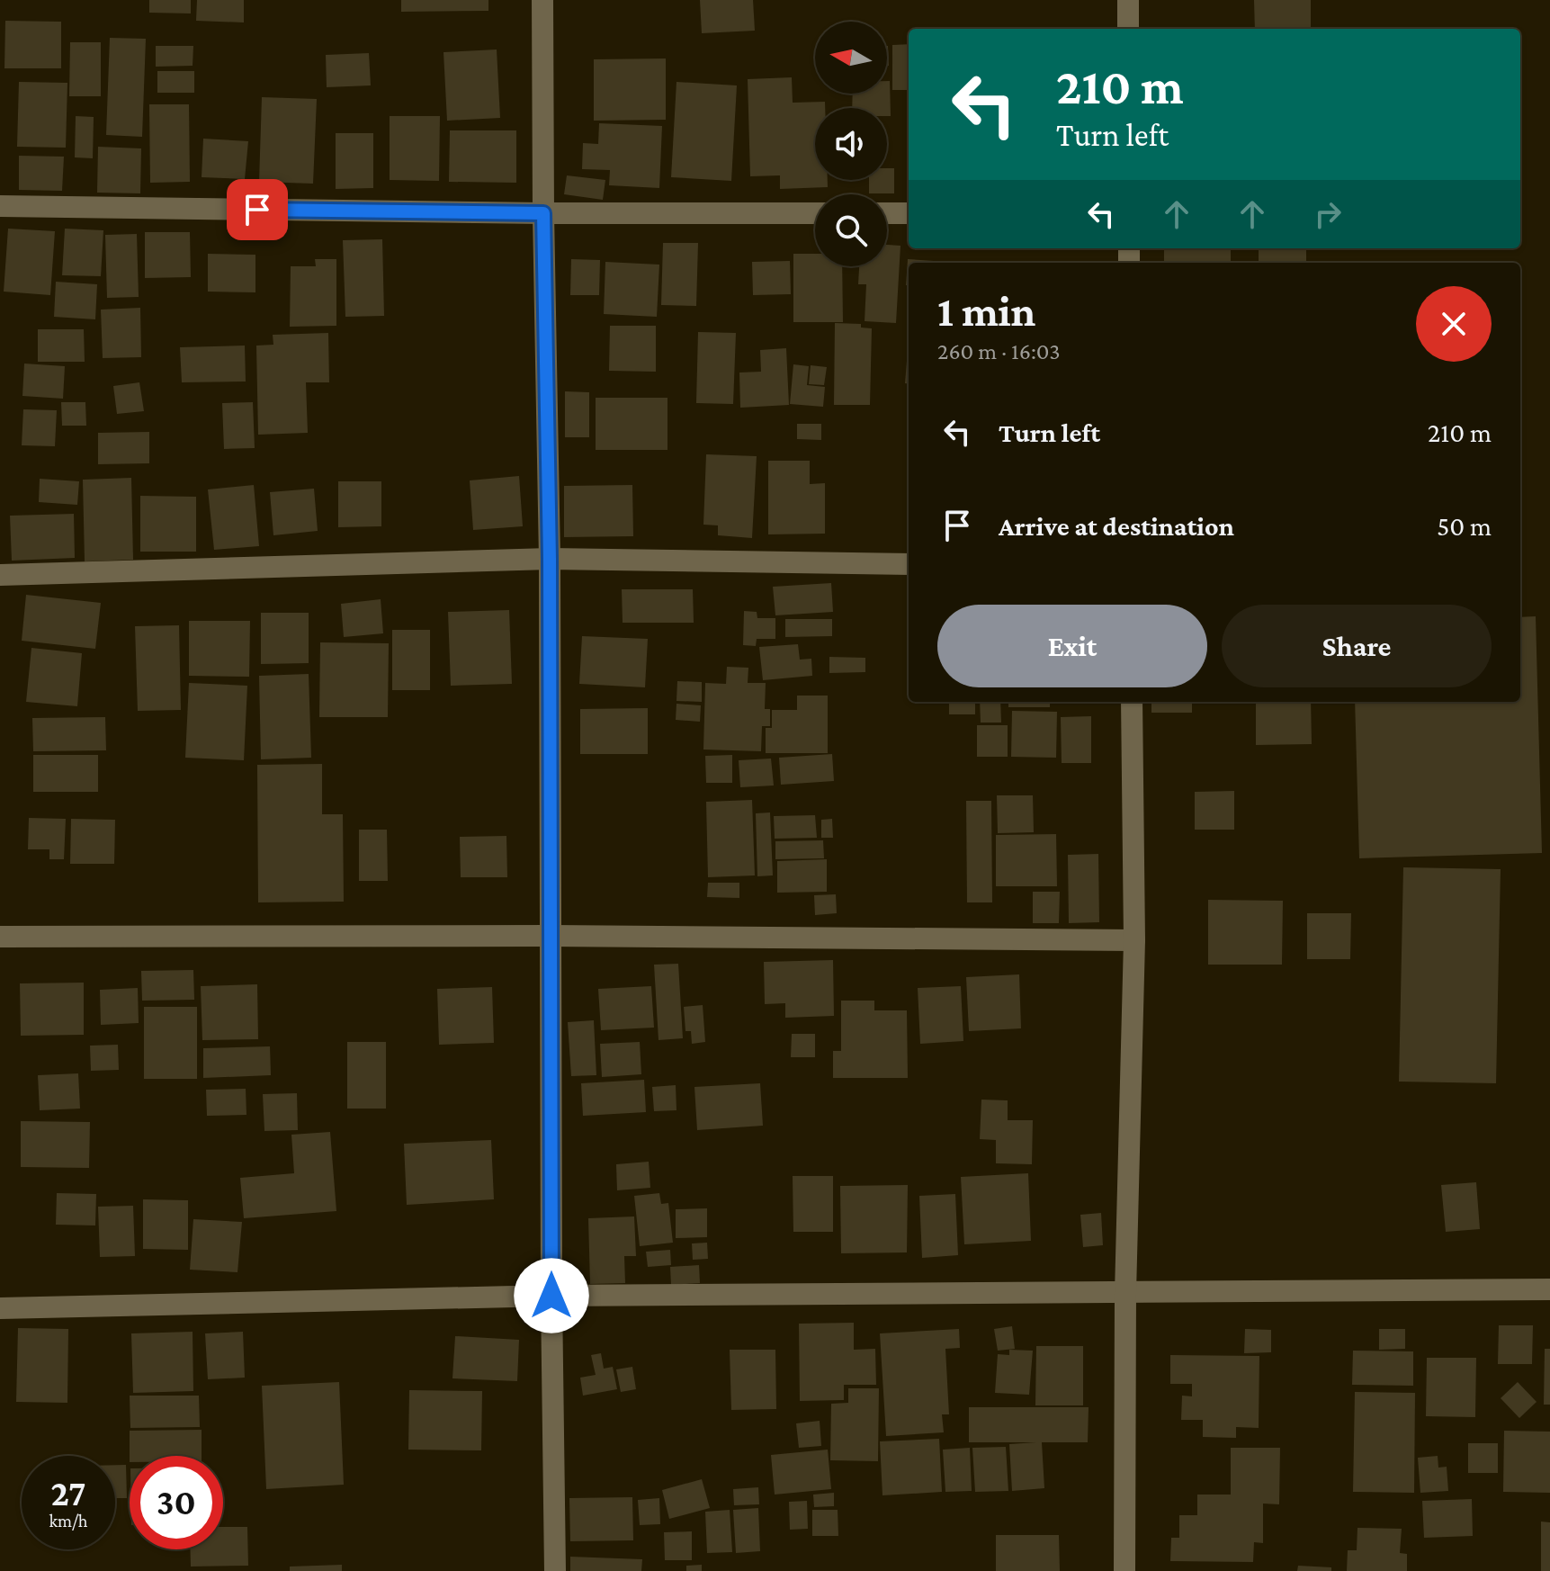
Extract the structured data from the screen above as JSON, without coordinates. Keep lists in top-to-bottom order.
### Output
{
  "north": "left",
  "page": {
    "turn": ["210 m", "Turn left"],
    "heading": ["1 min", "260 m · 16:03"],
    "list": [
      {
        "name": "Turn left",
        "value": "210 m"
      },
      {
        "name": "Arrive at destination",
        "value": "50 m"
      }
    ],
    "buttons": ["Exit", "Share"],
    "speed": "27 km/h",
    "limit": "30"
  }
}
